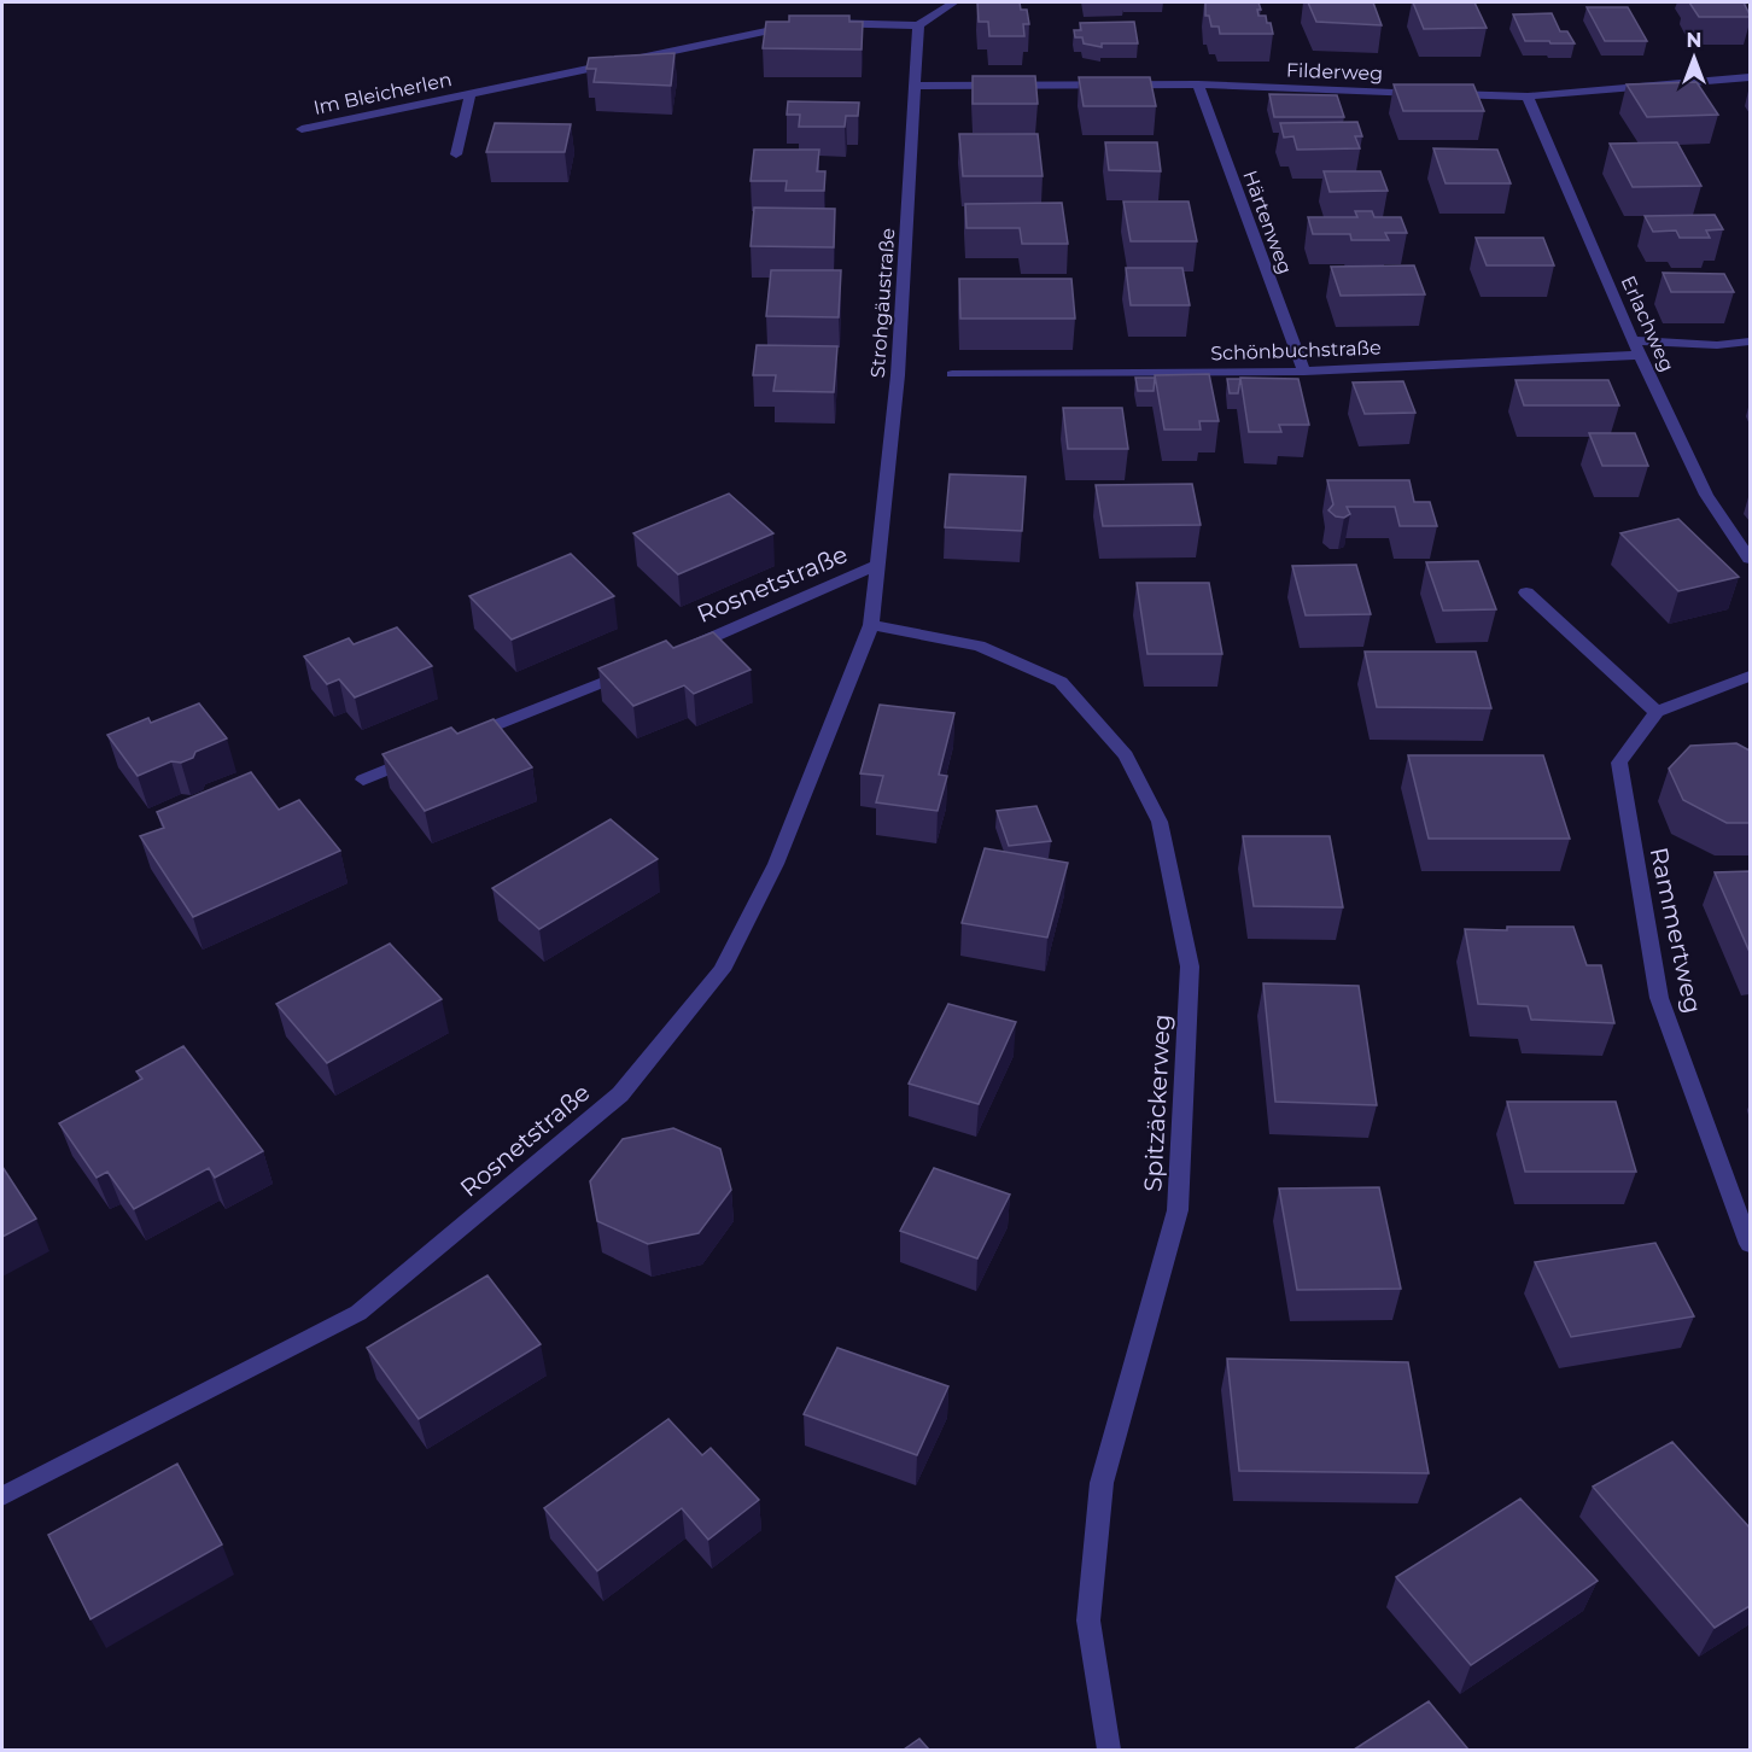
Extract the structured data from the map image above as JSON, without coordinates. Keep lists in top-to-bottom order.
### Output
{
  "streets": {
    "street": [
      "Filderweg",
      "Im Bleicherlen",
      "Härtenweg",
      "Strohgäustraße",
      "Erlachweg",
      "Schönbuchstraße",
      "Rosnetstraße",
      "Rammertweg",
      "Spitzäckerweg"
    ]
  },
  "crossings": [
    ["Filderweg", "Härtenweg"],
    ["Filderweg", "Strohgäustraße"],
    ["Im Bleicherlen", "Strohgäustraße"],
    ["Härtenweg", "Schönbuchstraße"],
    ["Strohgäustraße", "Rosnetstraße"],
    ["Strohgäustraße", "Spitzäckerweg"],
    ["Erlachweg", "Schönbuchstraße"],
    ["Rosnetstraße", "Spitzäckerweg"]
  ],
  "north": "top"
}
